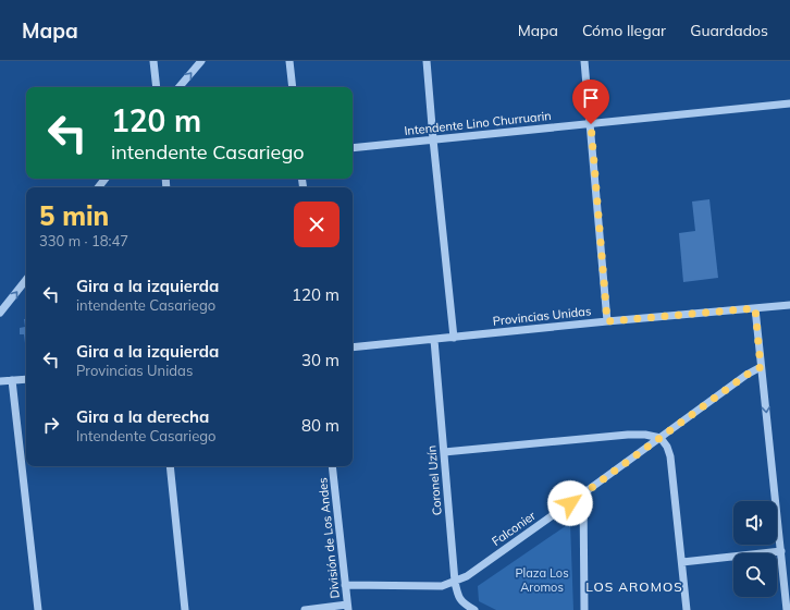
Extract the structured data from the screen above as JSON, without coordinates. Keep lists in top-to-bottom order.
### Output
{
  "streets": {
    "street": [
      "Intendente Lino Churruarin",
      "Provincias Unidas",
      "Coronel Uzín",
      "Falconier",
      "División de Los Andes"
    ]
  },
  "crossings": [
    ["Provincias Unidas", "Coronel Uzín"],
    ["Coronel Uzín", "Falconier"],
    ["Falconier", "División de Los Andes"]
  ],
  "districts": ["LOS AROMOS"],
  "parks": ["Plaza Los Aromos"],
  "page": {
    "header": "Mapa",
    "nav": ["Mapa", "Cómo llegar", "Guardados"],
    "turn": ["120 m", "intendente Casariego"],
    "heading": ["5 min", "330 m · 18:47"],
    "list": [
      {
        "name": "Gira a la izquierda",
        "note": "intendente Casariego",
        "value": "120 m"
      },
      {
        "name": "Gira a la izquierda",
        "note": "Provincias Unidas",
        "value": "30 m"
      },
      {
        "name": "Gira a la derecha",
        "note": "Intendente Casariego",
        "value": "80 m"
      }
    ]
  }
}
